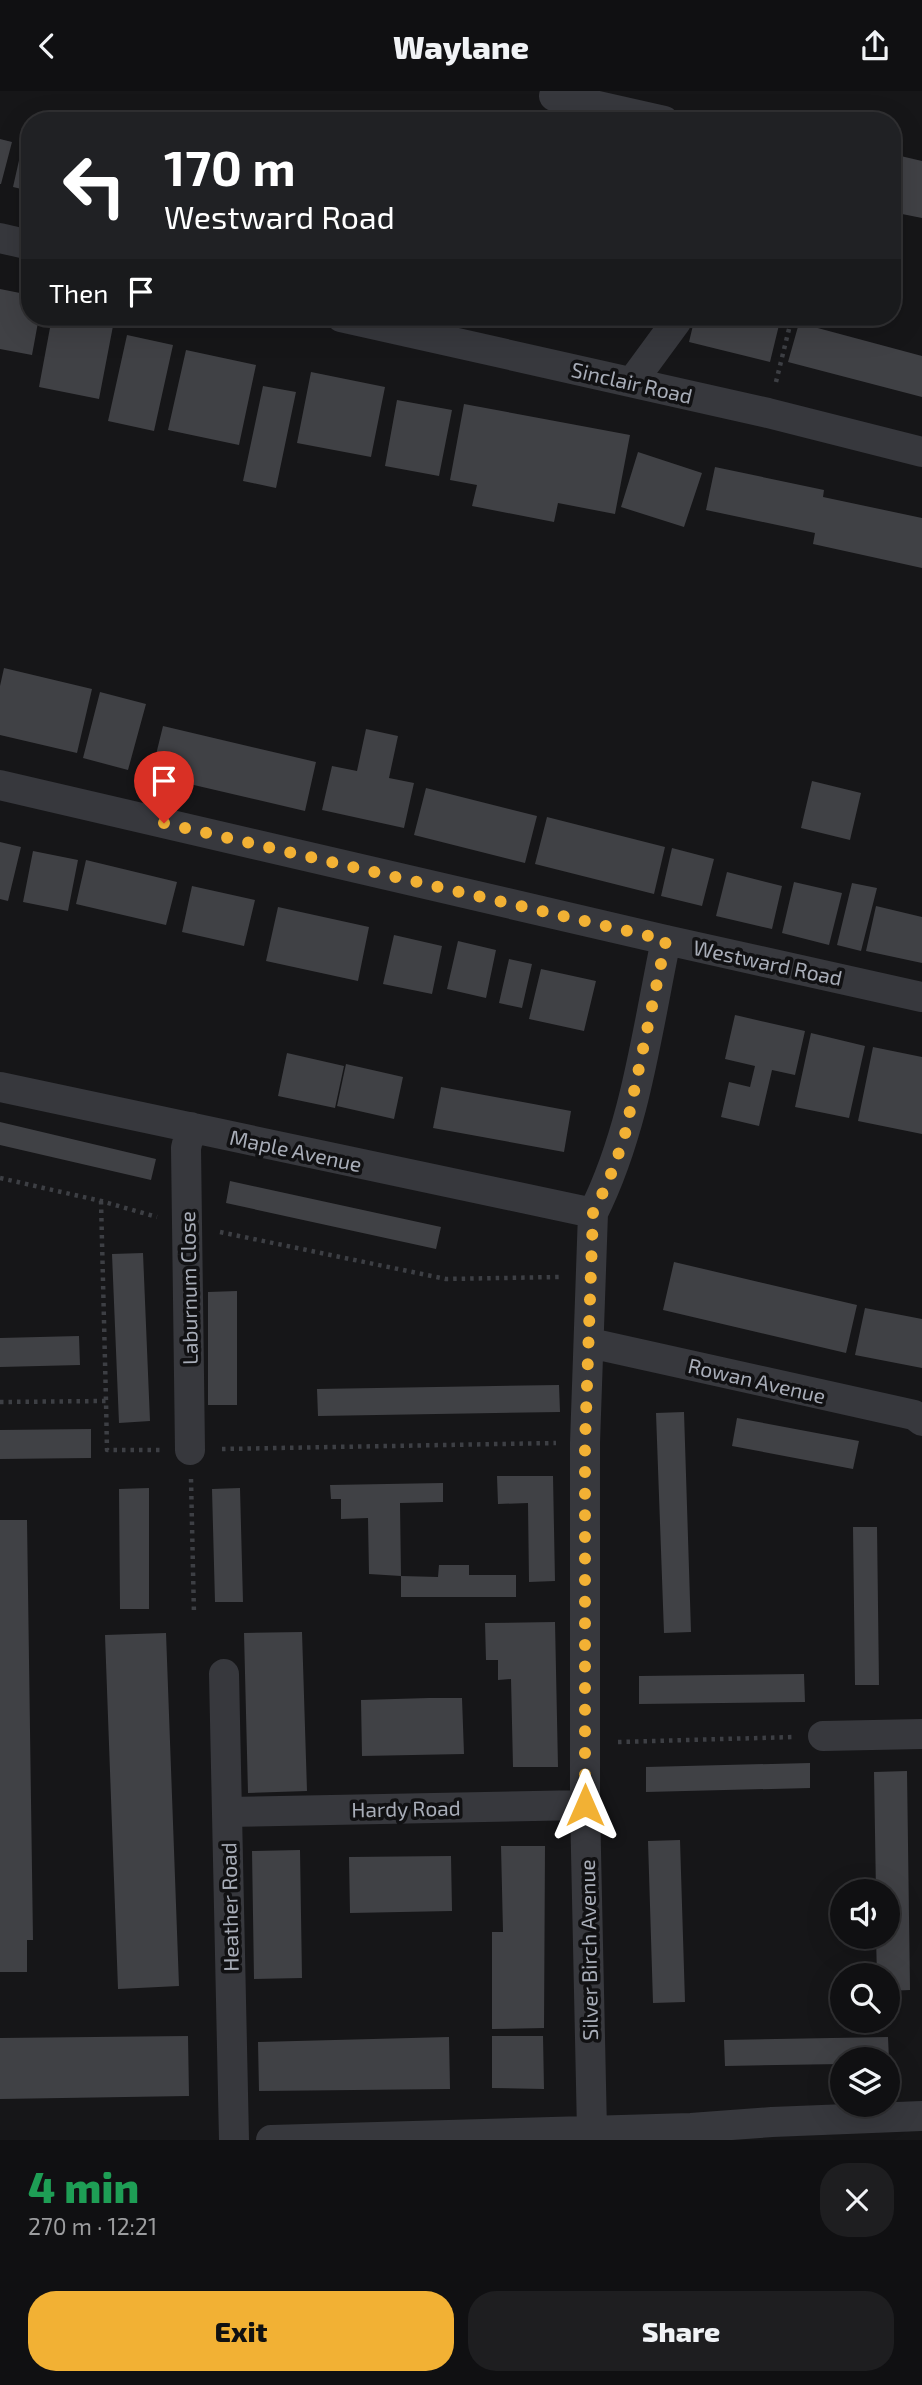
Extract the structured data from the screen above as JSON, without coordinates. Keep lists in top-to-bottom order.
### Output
{
  "streets": {
    "street": [
      "Sinclair Road",
      "Westward Road",
      "Maple Avenue",
      "Laburnum Close",
      "Rowan Avenue",
      "Hardy Road",
      "Heather Road",
      "Silver Birch Avenue"
    ]
  },
  "crossings": [
    ["Westward Road", "Silver Birch Avenue"],
    ["Maple Avenue", "Laburnum Close"],
    ["Maple Avenue", "Silver Birch Avenue"],
    ["Rowan Avenue", "Silver Birch Avenue"],
    ["Hardy Road", "Heather Road"],
    ["Hardy Road", "Silver Birch Avenue"]
  ],
  "page": {
    "header": "Waylane",
    "turn": ["170 m", "Westward Road"],
    "then": "Then",
    "heading": ["4 min", "270 m · 12:21"],
    "buttons": ["Exit", "Share"]
  }
}
